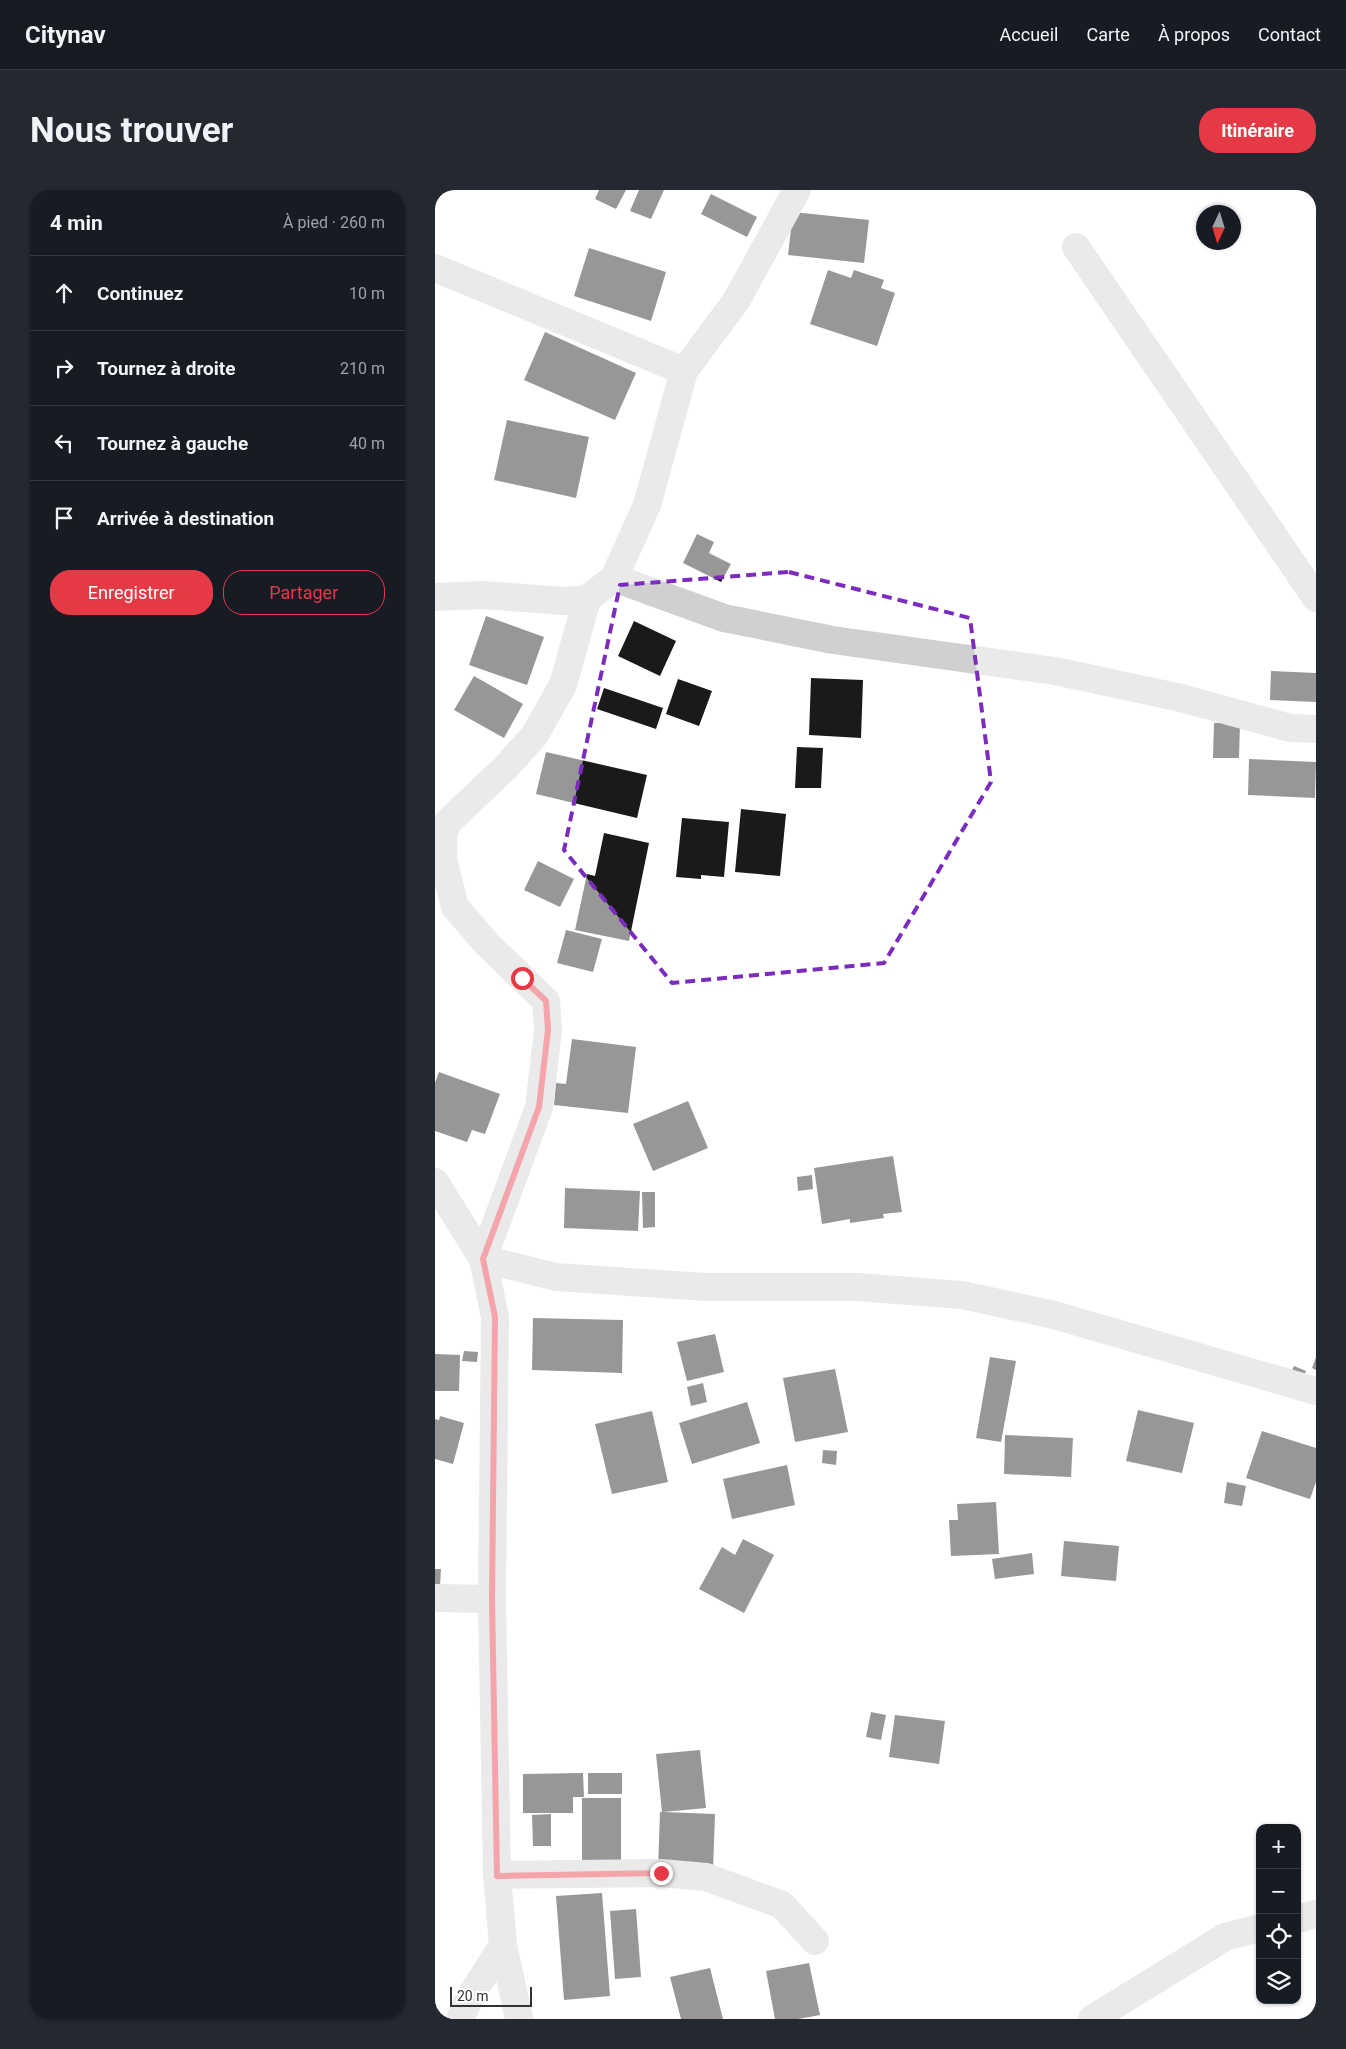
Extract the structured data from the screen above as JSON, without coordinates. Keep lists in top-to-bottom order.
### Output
{
  "scale_bar": "20 m",
  "north": "bottom",
  "page": {
    "header": "Citynav",
    "nav": [
      "Accueil",
      "Carte",
      "À propos",
      "Contact"
    ],
    "buttons": [
      "Itinéraire",
      ["Enregistrer", "Partager"]
    ],
    "title": "Nous trouver",
    "heading": ["4 min", "À pied · 260 m"],
    "list": [
      ["Continuez", "10 m"],
      ["Tournez à droite", "210 m"],
      ["Tournez à gauche", "40 m"],
      "Arrivée à destination"
    ],
    "map_buttons": ["+", "−"],
    "scale": "20 m"
  }
}
